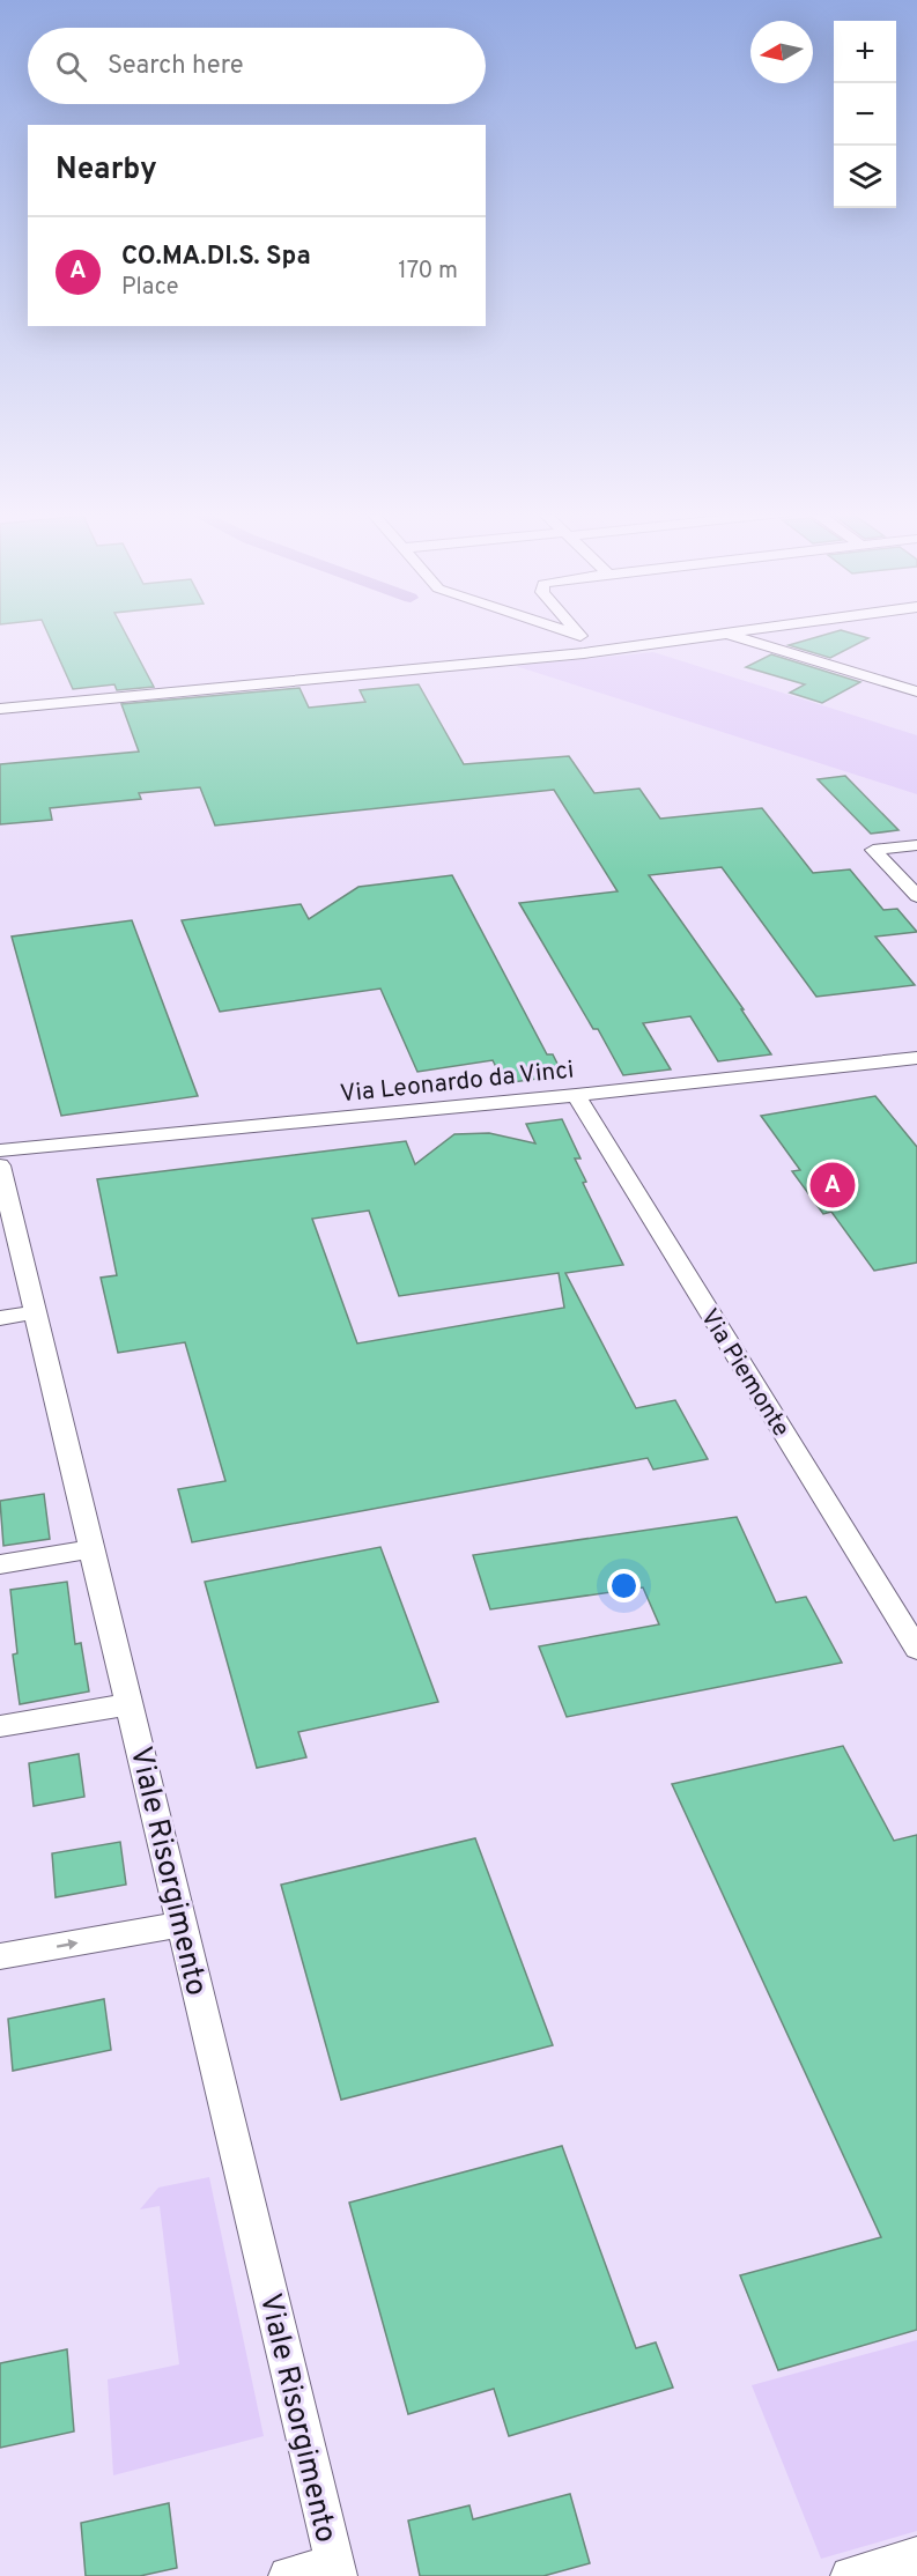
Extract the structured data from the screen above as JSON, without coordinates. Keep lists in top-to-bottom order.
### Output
{
  "streets": {
    "street": ["Via Leonardo da Vinci", "Via Piemonte", "Viale Risorgimento"]
  },
  "crossings": [
    ["Via Leonardo da Vinci", "Via Piemonte"]
  ],
  "north": "left",
  "page": {
    "map_buttons": ["+", "−"],
    "search": "Search here",
    "heading": "Nearby",
    "list": [
      {
        "mark": "A",
        "name": "CO.MA.DI.S. Spa",
        "note": "Place",
        "value": "170 m"
      }
    ],
    "pins": "A"
  }
}
